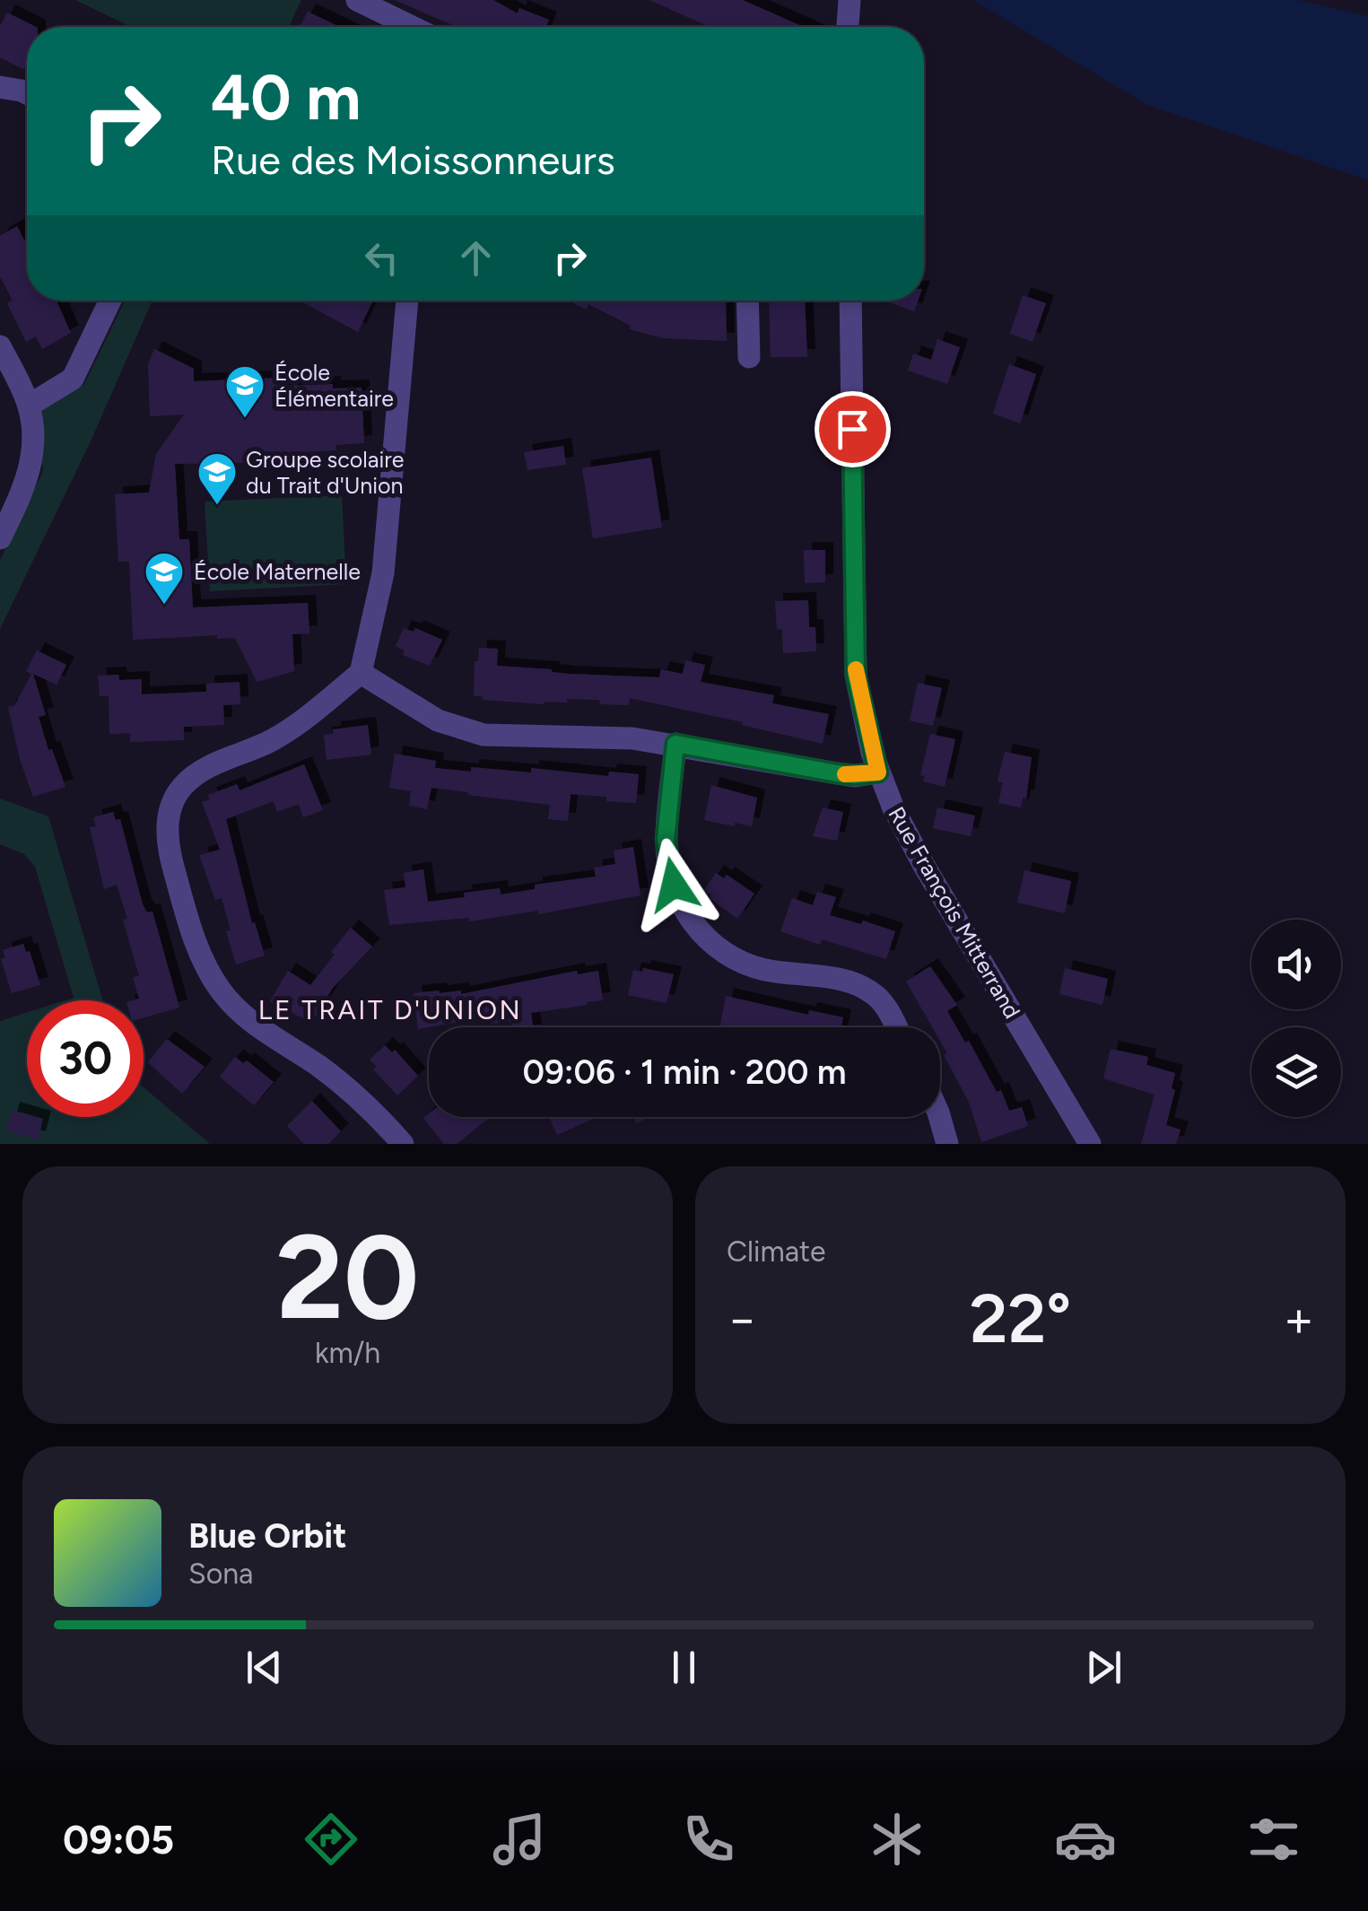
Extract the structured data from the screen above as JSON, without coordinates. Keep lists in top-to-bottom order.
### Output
{
  "streets": {
    "street": ["Rue François Mitterrand"]
  },
  "districts": ["LE TRAIT D'UNION"],
  "places": {
    "school or university": ["École Élémentaire", "Groupe scolaire du Trait d'Union", "École Maternelle"]
  },
  "page": {
    "turn": ["40 m", "Rue des Moissonneurs"],
    "limit": "30",
    "trip": "09:06 · 1 min · 200 m",
    "tile": [
      ["20", "km/h"],
      "Climate"
    ],
    "heat": ["−", "22°", "+"],
    "song": ["Blue Orbit", "Sona"],
    "tabs": "09:05"
  }
}
